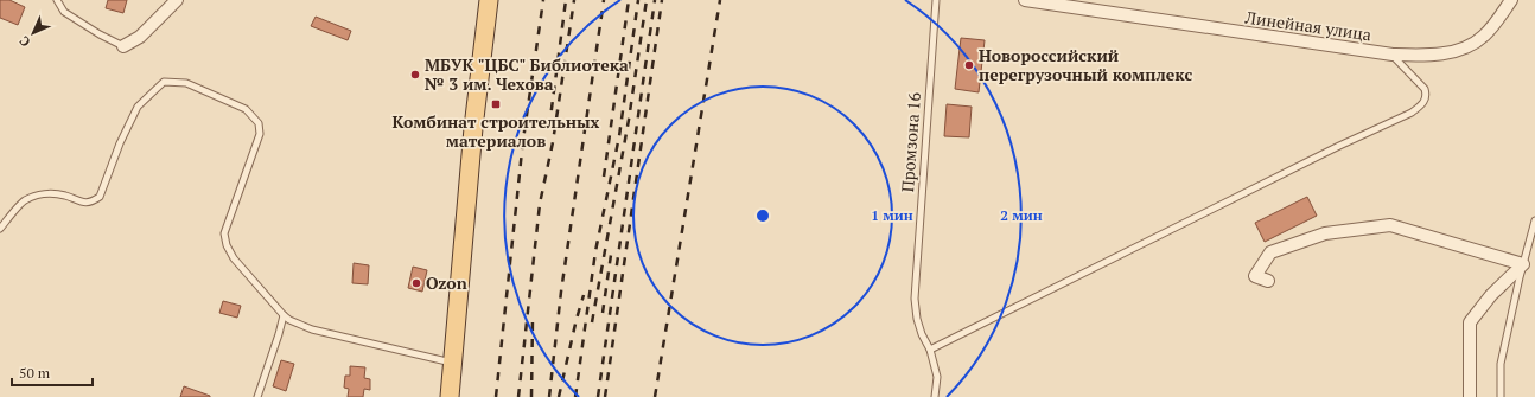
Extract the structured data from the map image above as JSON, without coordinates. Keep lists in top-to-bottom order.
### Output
{
  "streets": {
    "street": ["Линейная улица"],
    "lane": ["Промзона 16"]
  },
  "places": {
    "other": ["Новороссийский перегрузочный комплекс", "МБУК \"ЦБС\" Библиотека № 3 им. Чехова", "Ozon"],
    "transit": ["Комбинат строительных материалов"]
  },
  "scale_bar": "50 m",
  "north": "bottom left",
  "rings": ["1 мин", "2 мин"]
}
